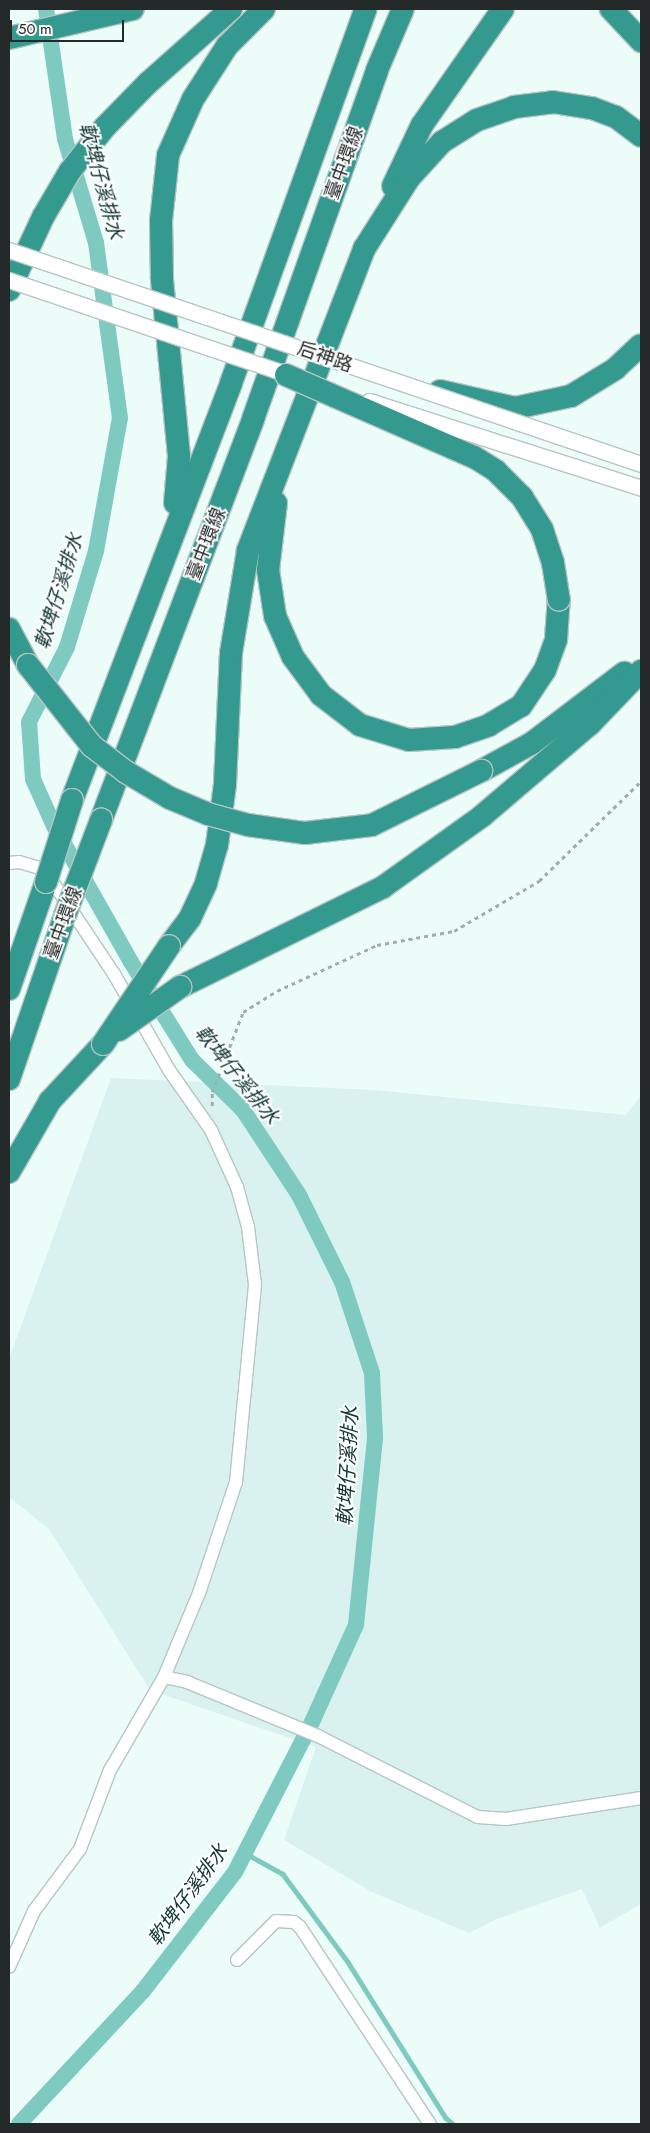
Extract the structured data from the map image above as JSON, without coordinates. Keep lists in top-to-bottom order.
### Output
{
  "streets": {
    "highway": ["臺中環線"],
    "street": ["后神路"]
  },
  "water": ["軟埤仔溪排水"],
  "scale_bar": "50 m"
}
